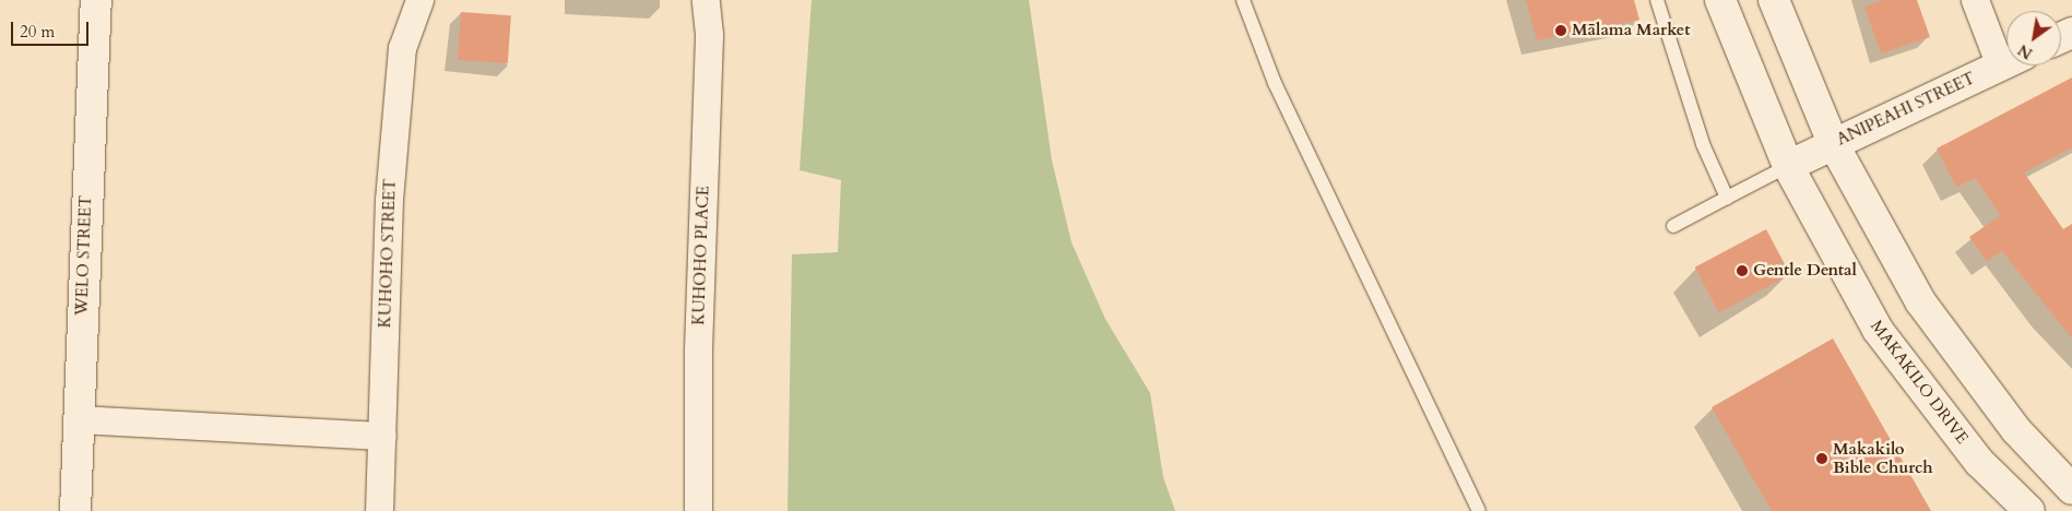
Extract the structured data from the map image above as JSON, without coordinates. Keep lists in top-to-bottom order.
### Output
{
  "streets": {
    "main road": ["ANIPEAHI STREET", "WELO STREET", "MAKAKILO DRIVE"],
    "street": ["KUHOHO STREET", "KUHOHO PLACE"]
  },
  "crossings": [
    ["ANIPEAHI STREET", "MAKAKILO DRIVE"]
  ],
  "places": ["Mālama Market", "Gentle Dental", "Makakilo Bible Church"],
  "scale_bar": "20 m",
  "north": "bottom left"
}
